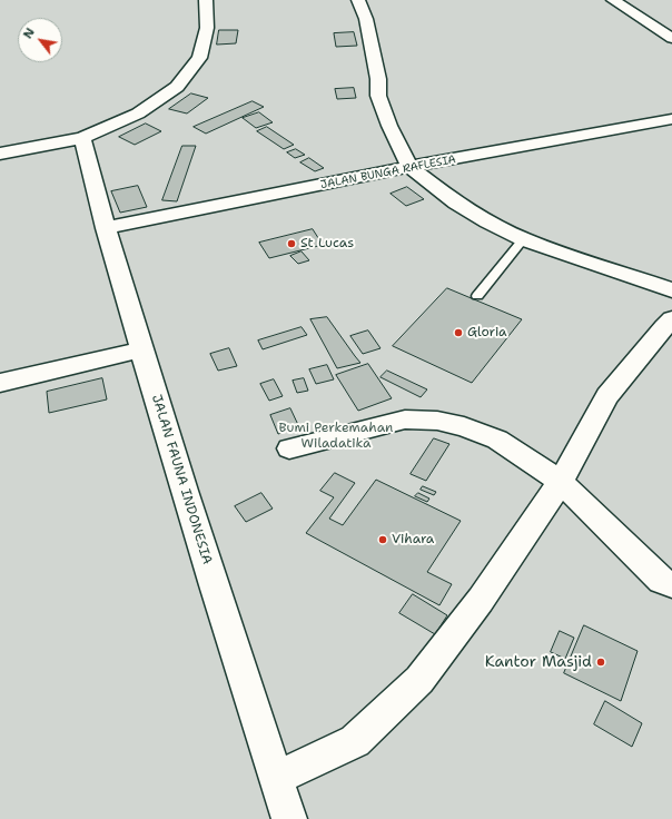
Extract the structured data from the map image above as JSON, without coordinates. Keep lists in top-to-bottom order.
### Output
{
  "streets": {
    "street": ["JALAN BUNGA RAFLESIA", "JALAN FAUNA INDONESIA"]
  },
  "crossings": [
    ["JALAN BUNGA RAFLESIA", "JALAN FAUNA INDONESIA"]
  ],
  "parks": ["Bumi Perkemahan Wiladatika"],
  "places": [
    "St Lucas",
    "Gloria",
    "Vihara",
    "Kantor Masjid"
  ],
  "north": "top left"
}
